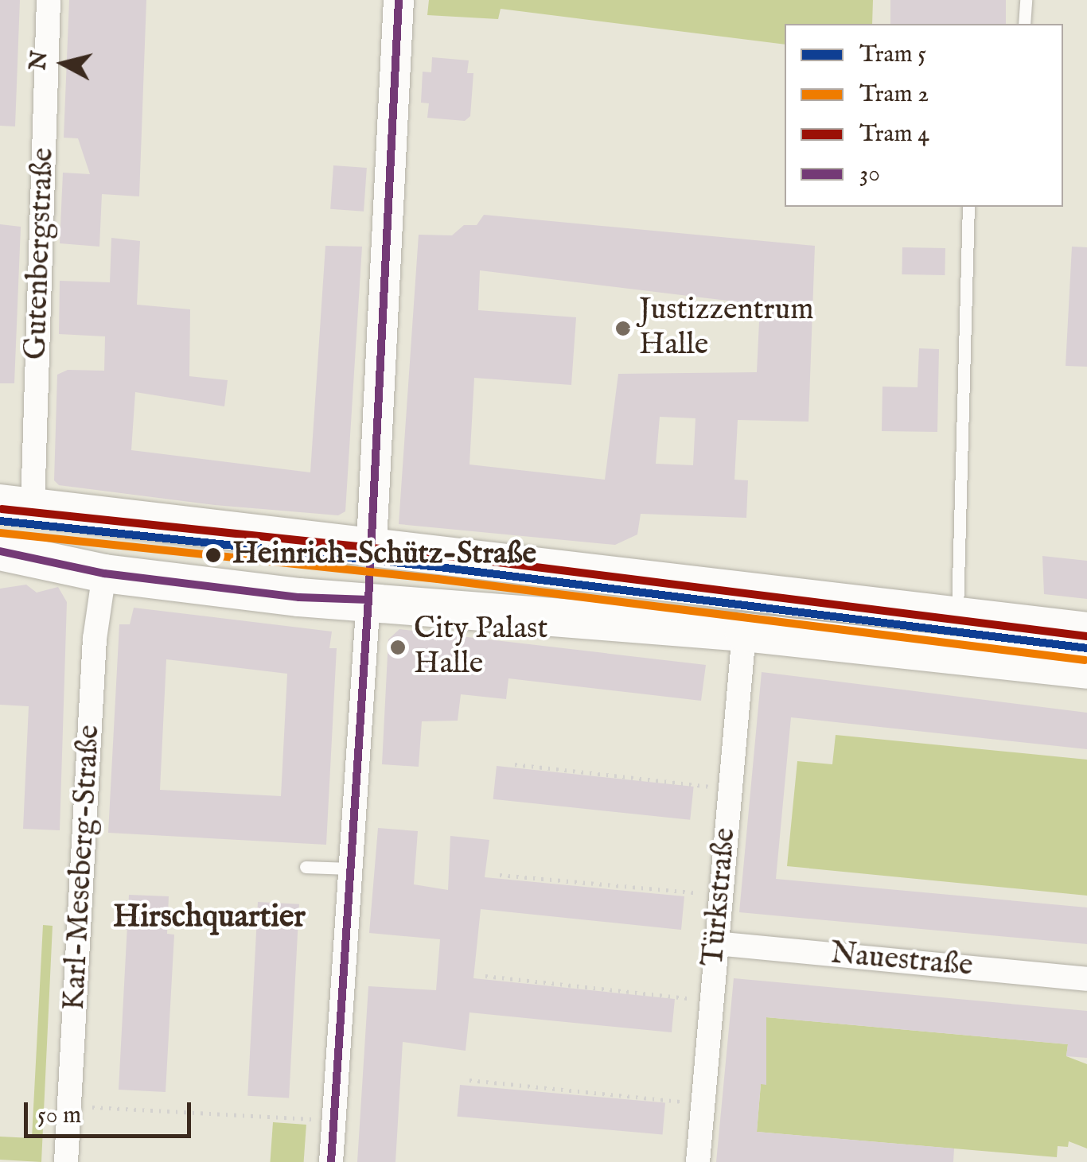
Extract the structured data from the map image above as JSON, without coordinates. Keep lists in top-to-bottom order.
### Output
{
  "streets": {
    "street": [
      "Gutenbergstraße",
      "Karl-Meseberg-Straße",
      "Türkstraße",
      "Nauestraße"
    ]
  },
  "crossings": [
    ["Türkstraße", "Nauestraße"]
  ],
  "districts": ["Hirschquartier"],
  "places": ["Justizzentrum Halle", "Heinrich-Schütz-Straße", "City Palast Halle"],
  "lines": [
    "transit line 30",
    "tram line 4",
    "tram line 5",
    "tram line 2"
  ],
  "legend": [
    "Tram 5",
    "Tram 2",
    "Tram 4",
    "30"
  ],
  "scale_bar": "50 m",
  "north": "left"
}
